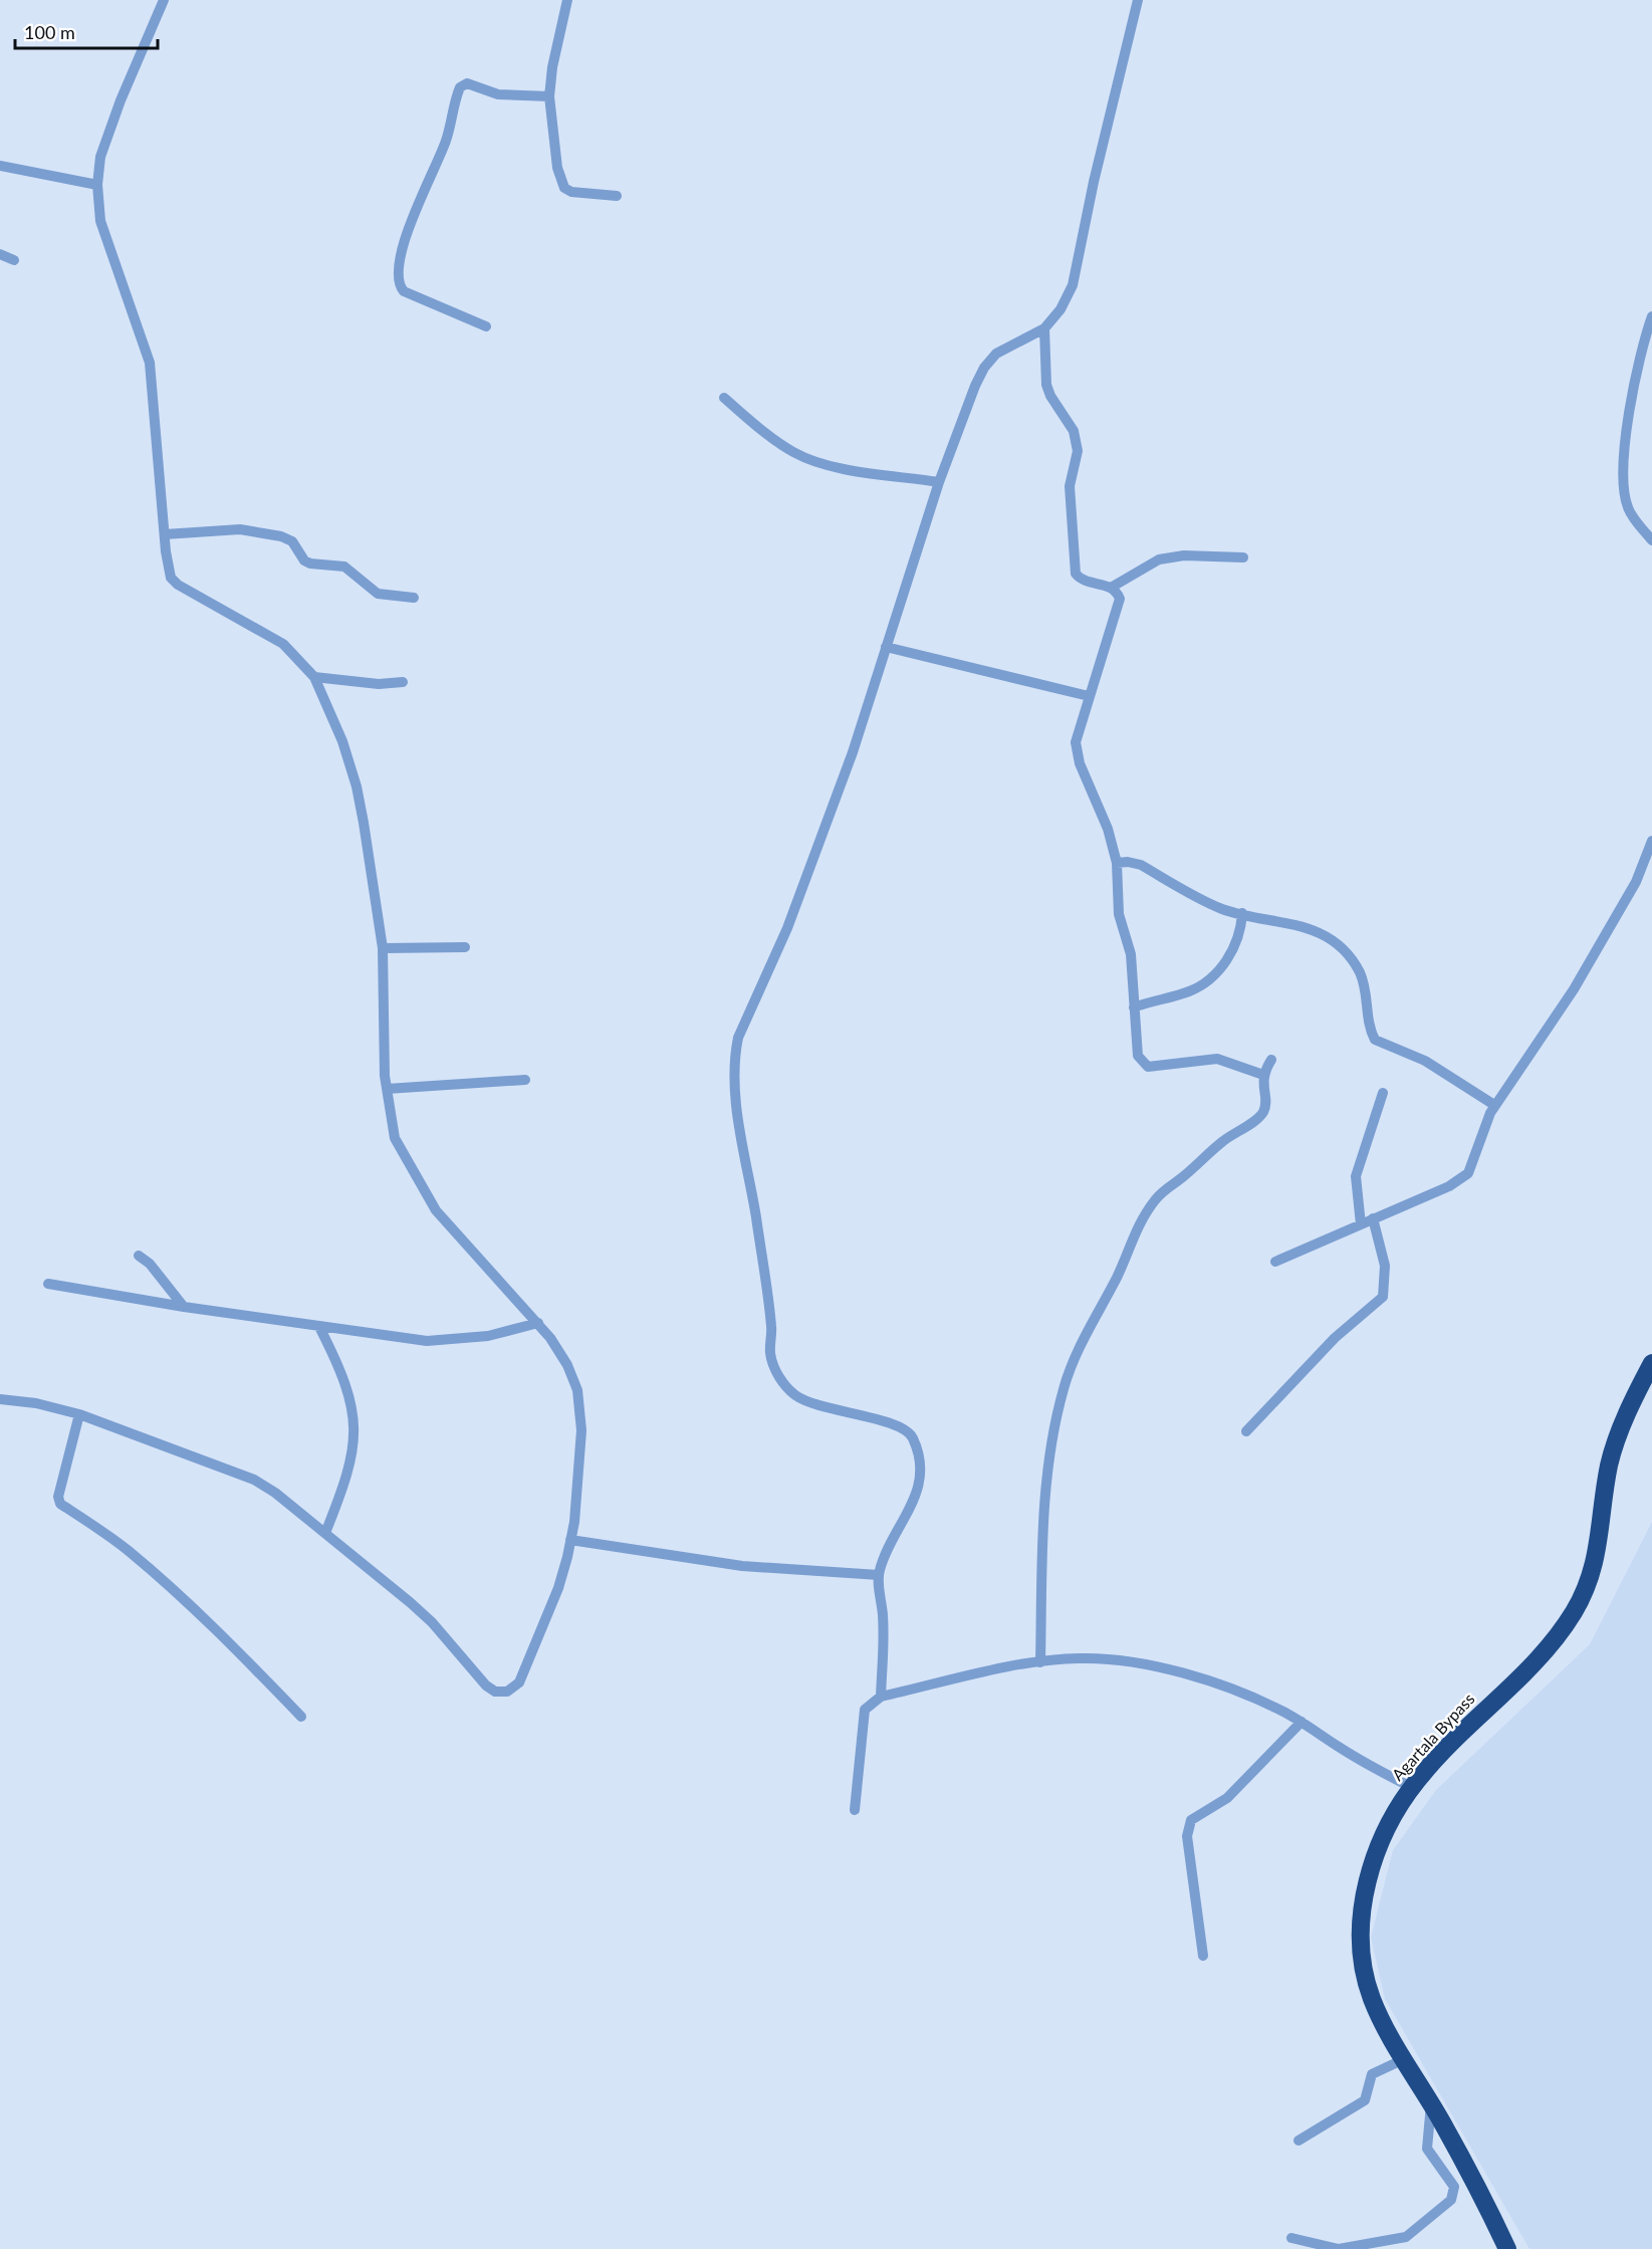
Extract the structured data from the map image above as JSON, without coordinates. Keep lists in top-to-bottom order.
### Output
{
  "streets": {
    "highway": ["Agartala Bypass"]
  },
  "scale_bar": "100 m"
}
